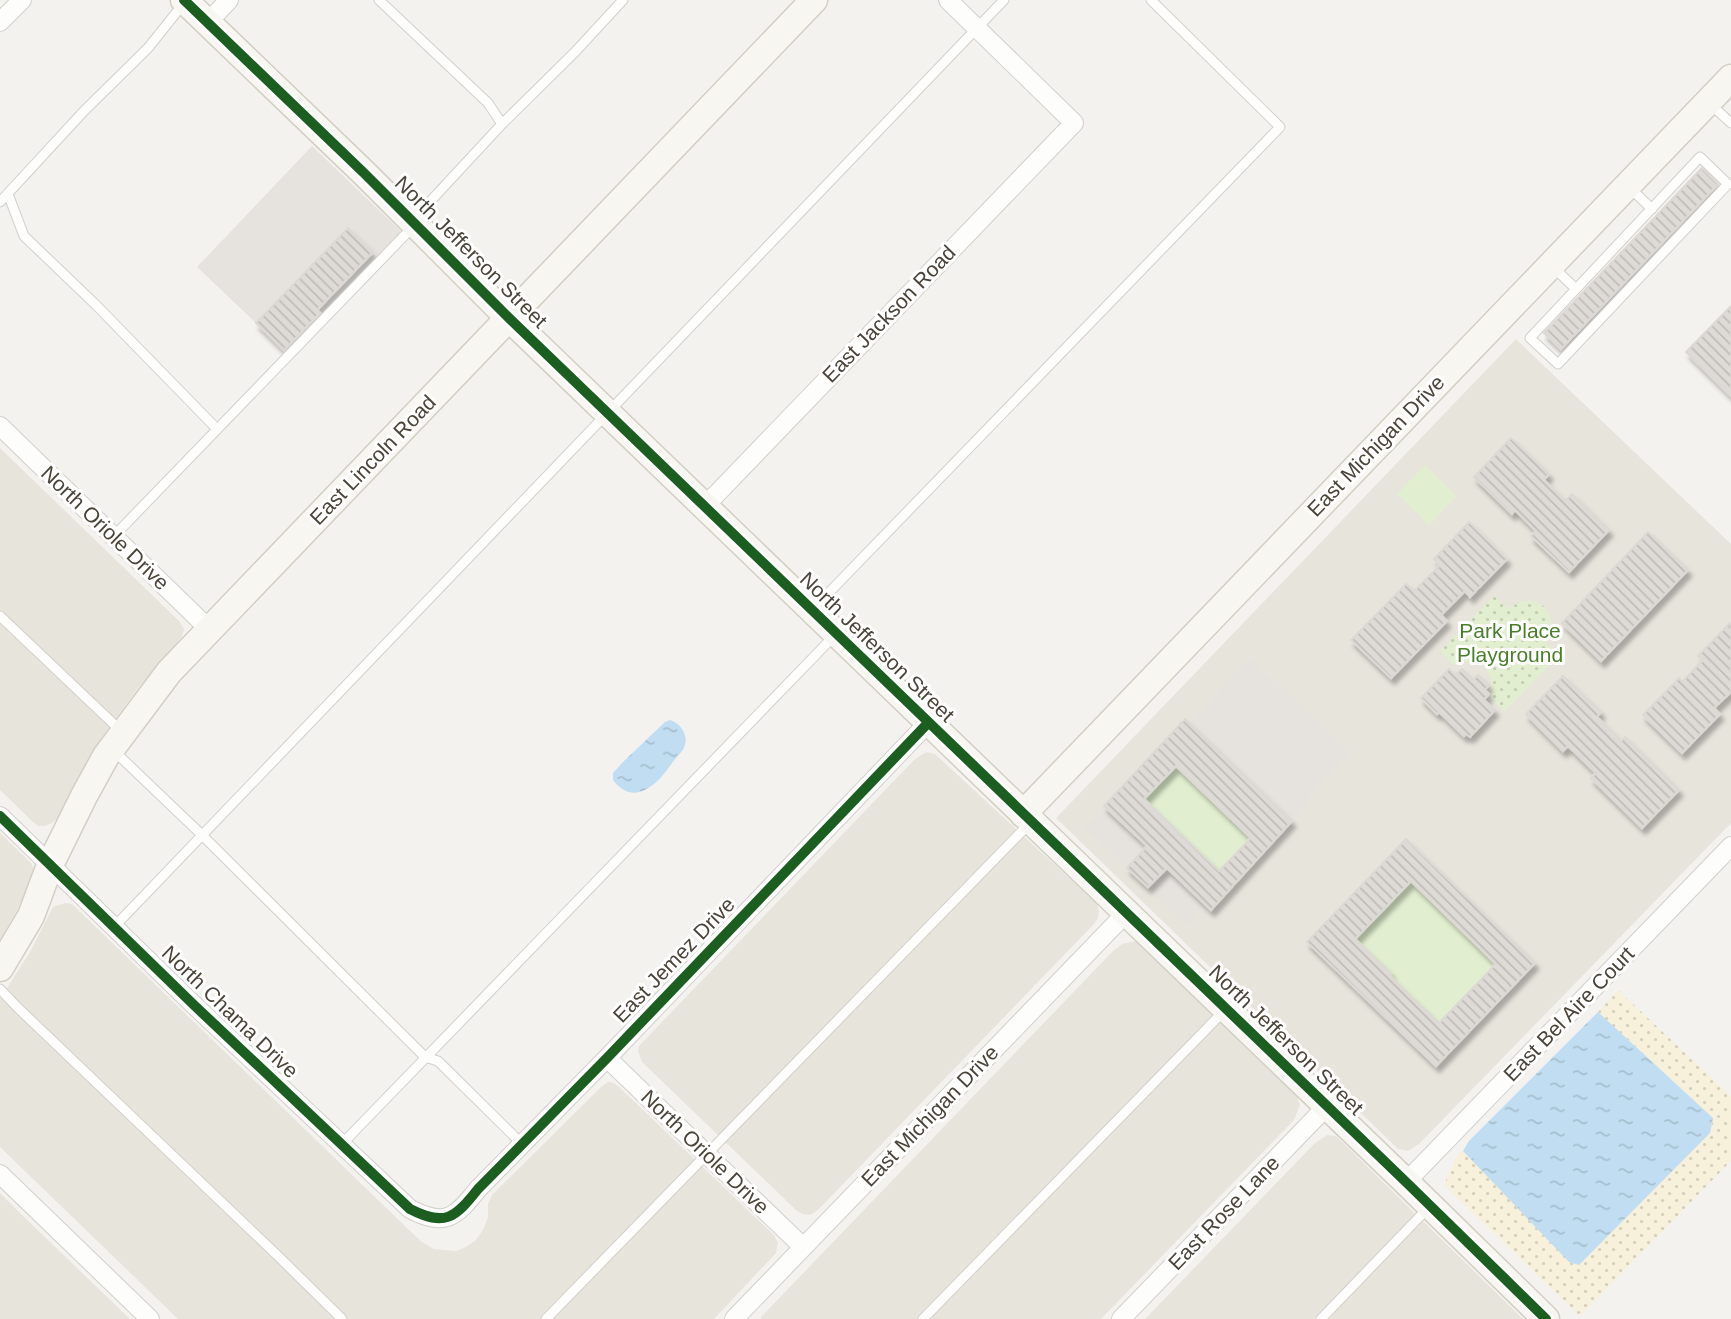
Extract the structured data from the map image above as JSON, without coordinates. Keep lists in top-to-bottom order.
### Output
{
  "streets": {
    "street": [
      "North Jefferson Street",
      "East Jackson Road",
      "East Michigan Drive",
      "East Lincoln Road",
      "North Oriole Drive",
      "East Jemez Drive",
      "North Chama Drive",
      "East Bel Aire Court",
      "East Rose Lane"
    ]
  },
  "crossings": [
    ["North Jefferson Street", "East Jackson Road"],
    ["North Jefferson Street", "East Michigan Drive"],
    ["North Jefferson Street", "East Lincoln Road"],
    ["North Jefferson Street", "East Jemez Drive"],
    ["North Jefferson Street", "East Bel Aire Court"],
    ["North Jefferson Street", "East Rose Lane"],
    ["East Michigan Drive", "North Oriole Drive"],
    ["East Lincoln Road", "North Oriole Drive"],
    ["East Lincoln Road", "North Chama Drive"],
    ["North Oriole Drive", "East Jemez Drive"],
    ["East Jemez Drive", "North Chama Drive"]
  ],
  "parks": ["Park Place Playground"]
}
